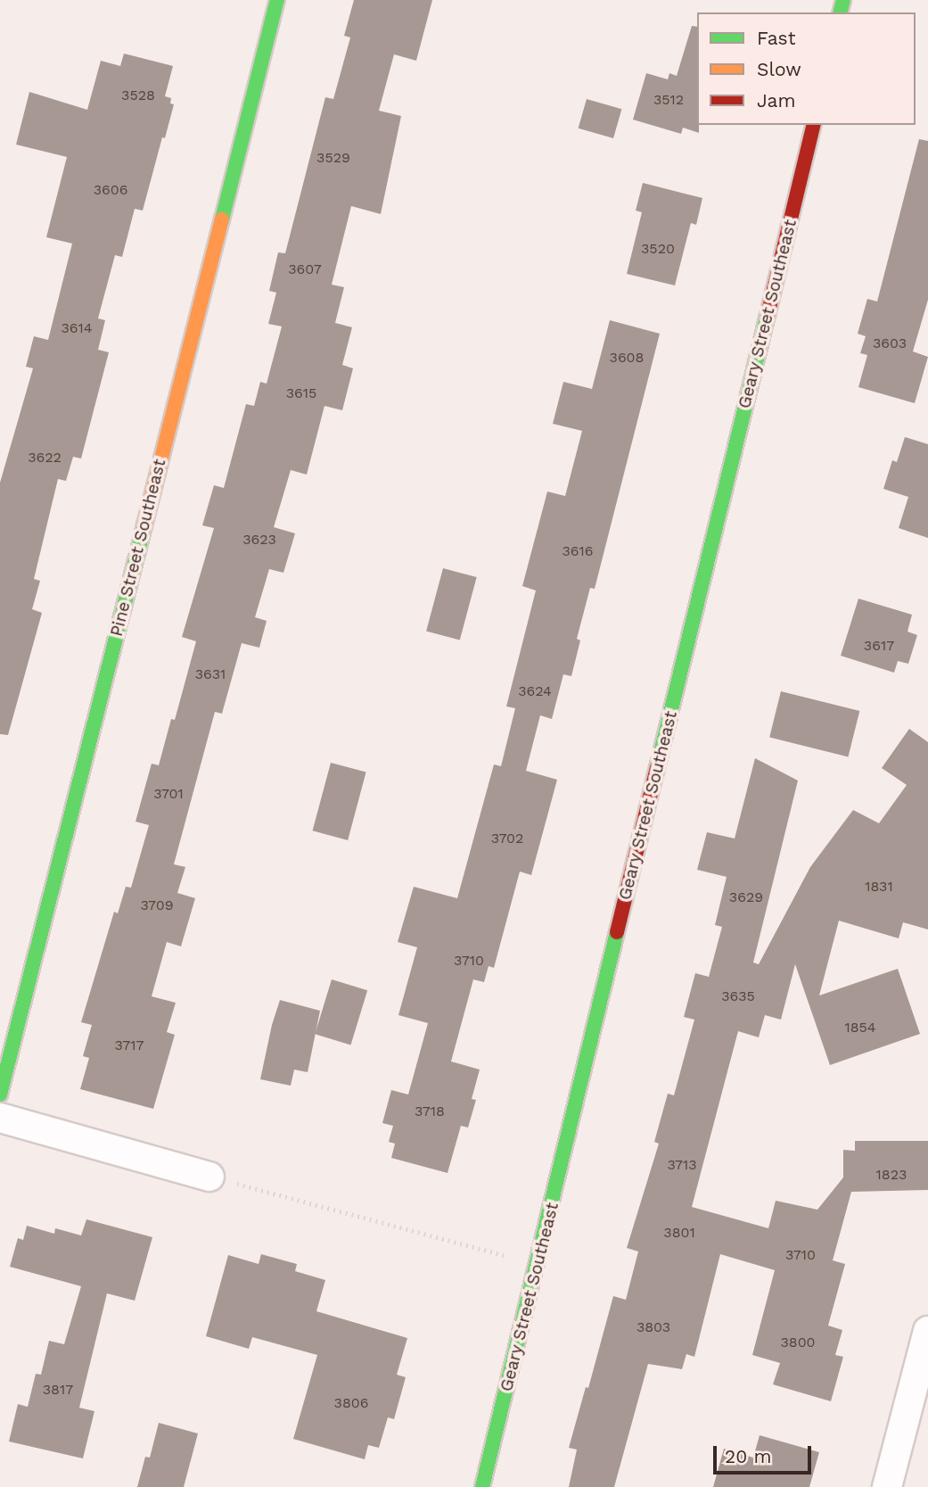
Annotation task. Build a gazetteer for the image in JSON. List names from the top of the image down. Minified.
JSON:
{"streets":{"street":["Geary Street Southeast","Pine Street Southeast"]},"house_numbers":["3528","3512","3529","3606","3520","3607","3614","3603","3608","3615","3622","3623","3616","3617","3631","3624","3701","3702","1831","3629","3709","3710","3635","1854","3717","3718","3713","1823","3801","3710","3803","3800","3817","3806"],"legend":["Fast","Slow","Jam"],"scale_bar":"20 m"}
